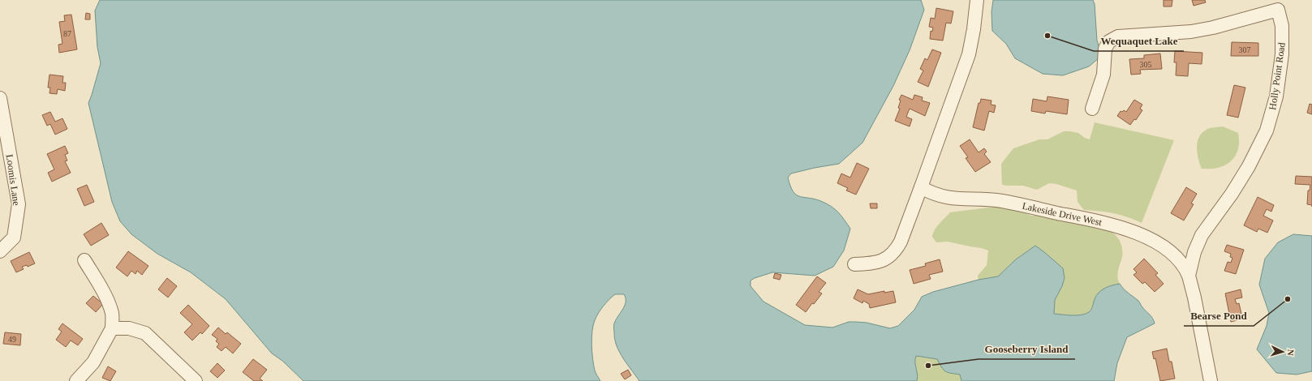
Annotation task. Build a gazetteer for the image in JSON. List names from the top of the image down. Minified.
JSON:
{"streets":{"street":["Holly Point Road","Loomis Lane","Lakeside Drive West"]},"crossings":[["Holly Point Road","Lakeside Drive West"]],"places":["Wequaquet Lake","Bearse Pond","Gooseberry Island"],"house_numbers":["87","307","305","49"],"north":"right"}
